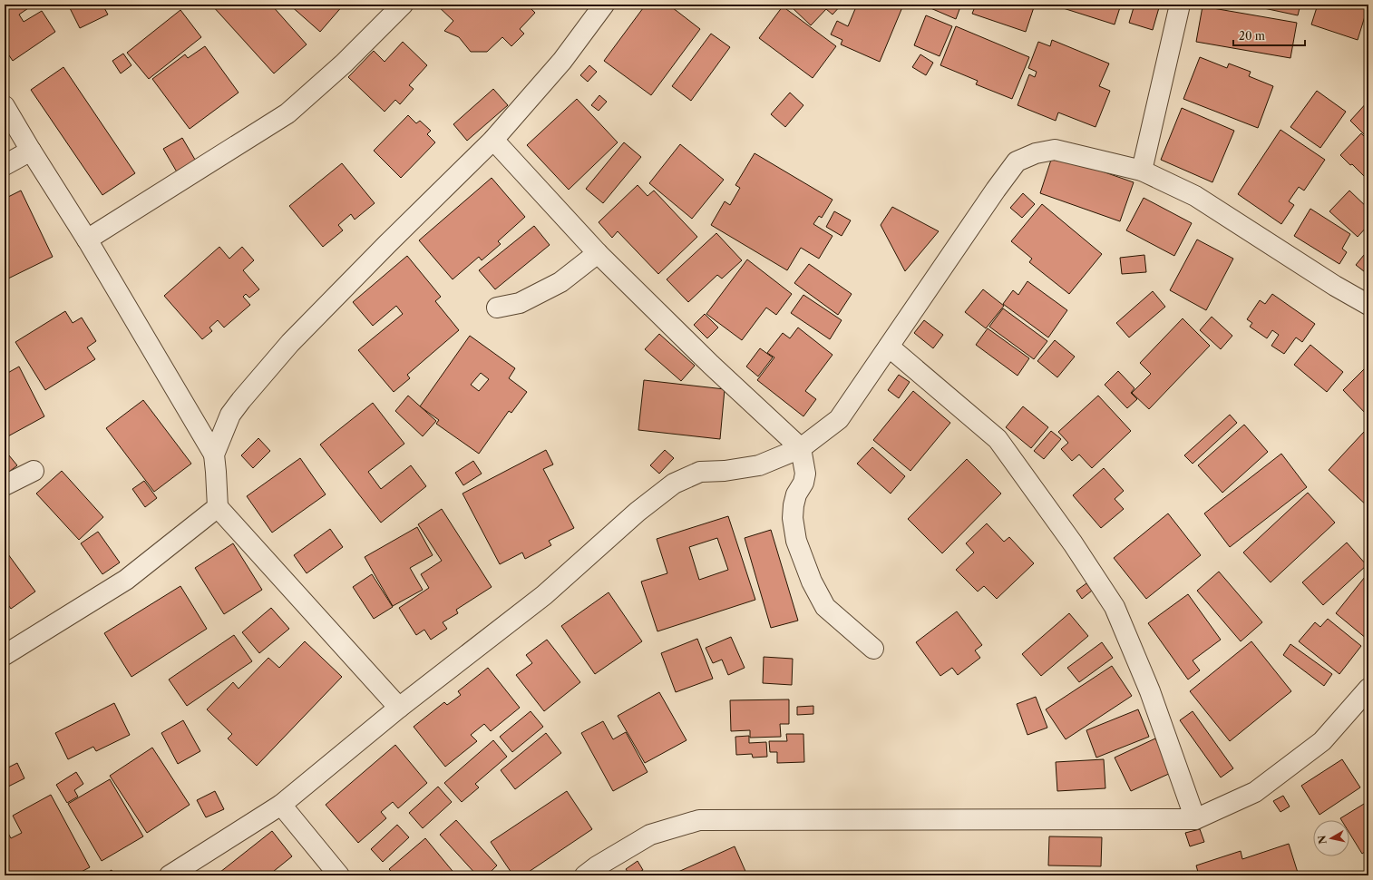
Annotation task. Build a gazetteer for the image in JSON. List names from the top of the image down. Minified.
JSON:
{"scale_bar":"20 m","north":"left"}
